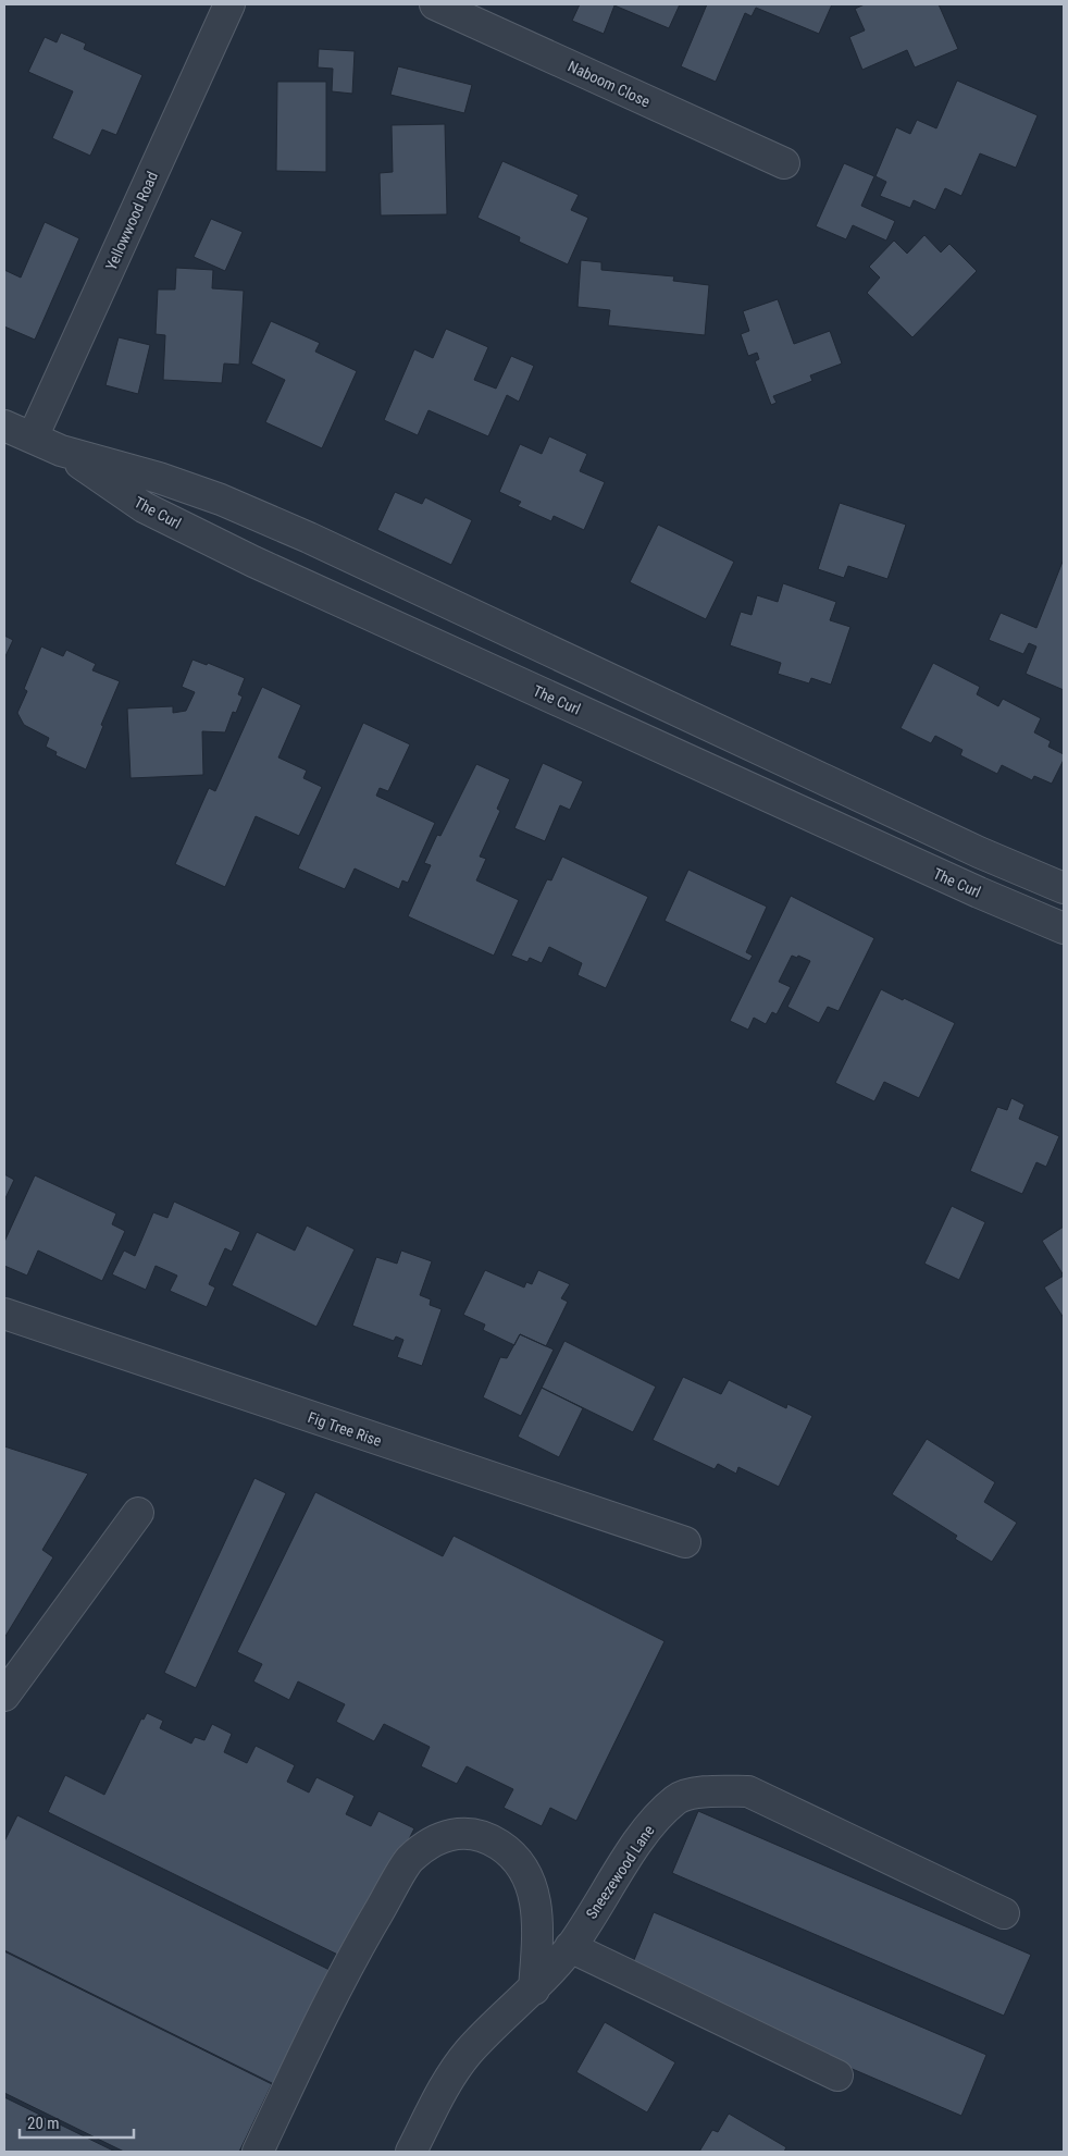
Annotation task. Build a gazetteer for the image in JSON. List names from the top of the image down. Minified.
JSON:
{"streets":{"street":["Naboom Close","Yellowwood Road","The Curl","Fig Tree Rise","Sneezewood Lane"]},"crossings":[["Yellowwood Road","The Curl"]],"scale_bar":"20 m"}
